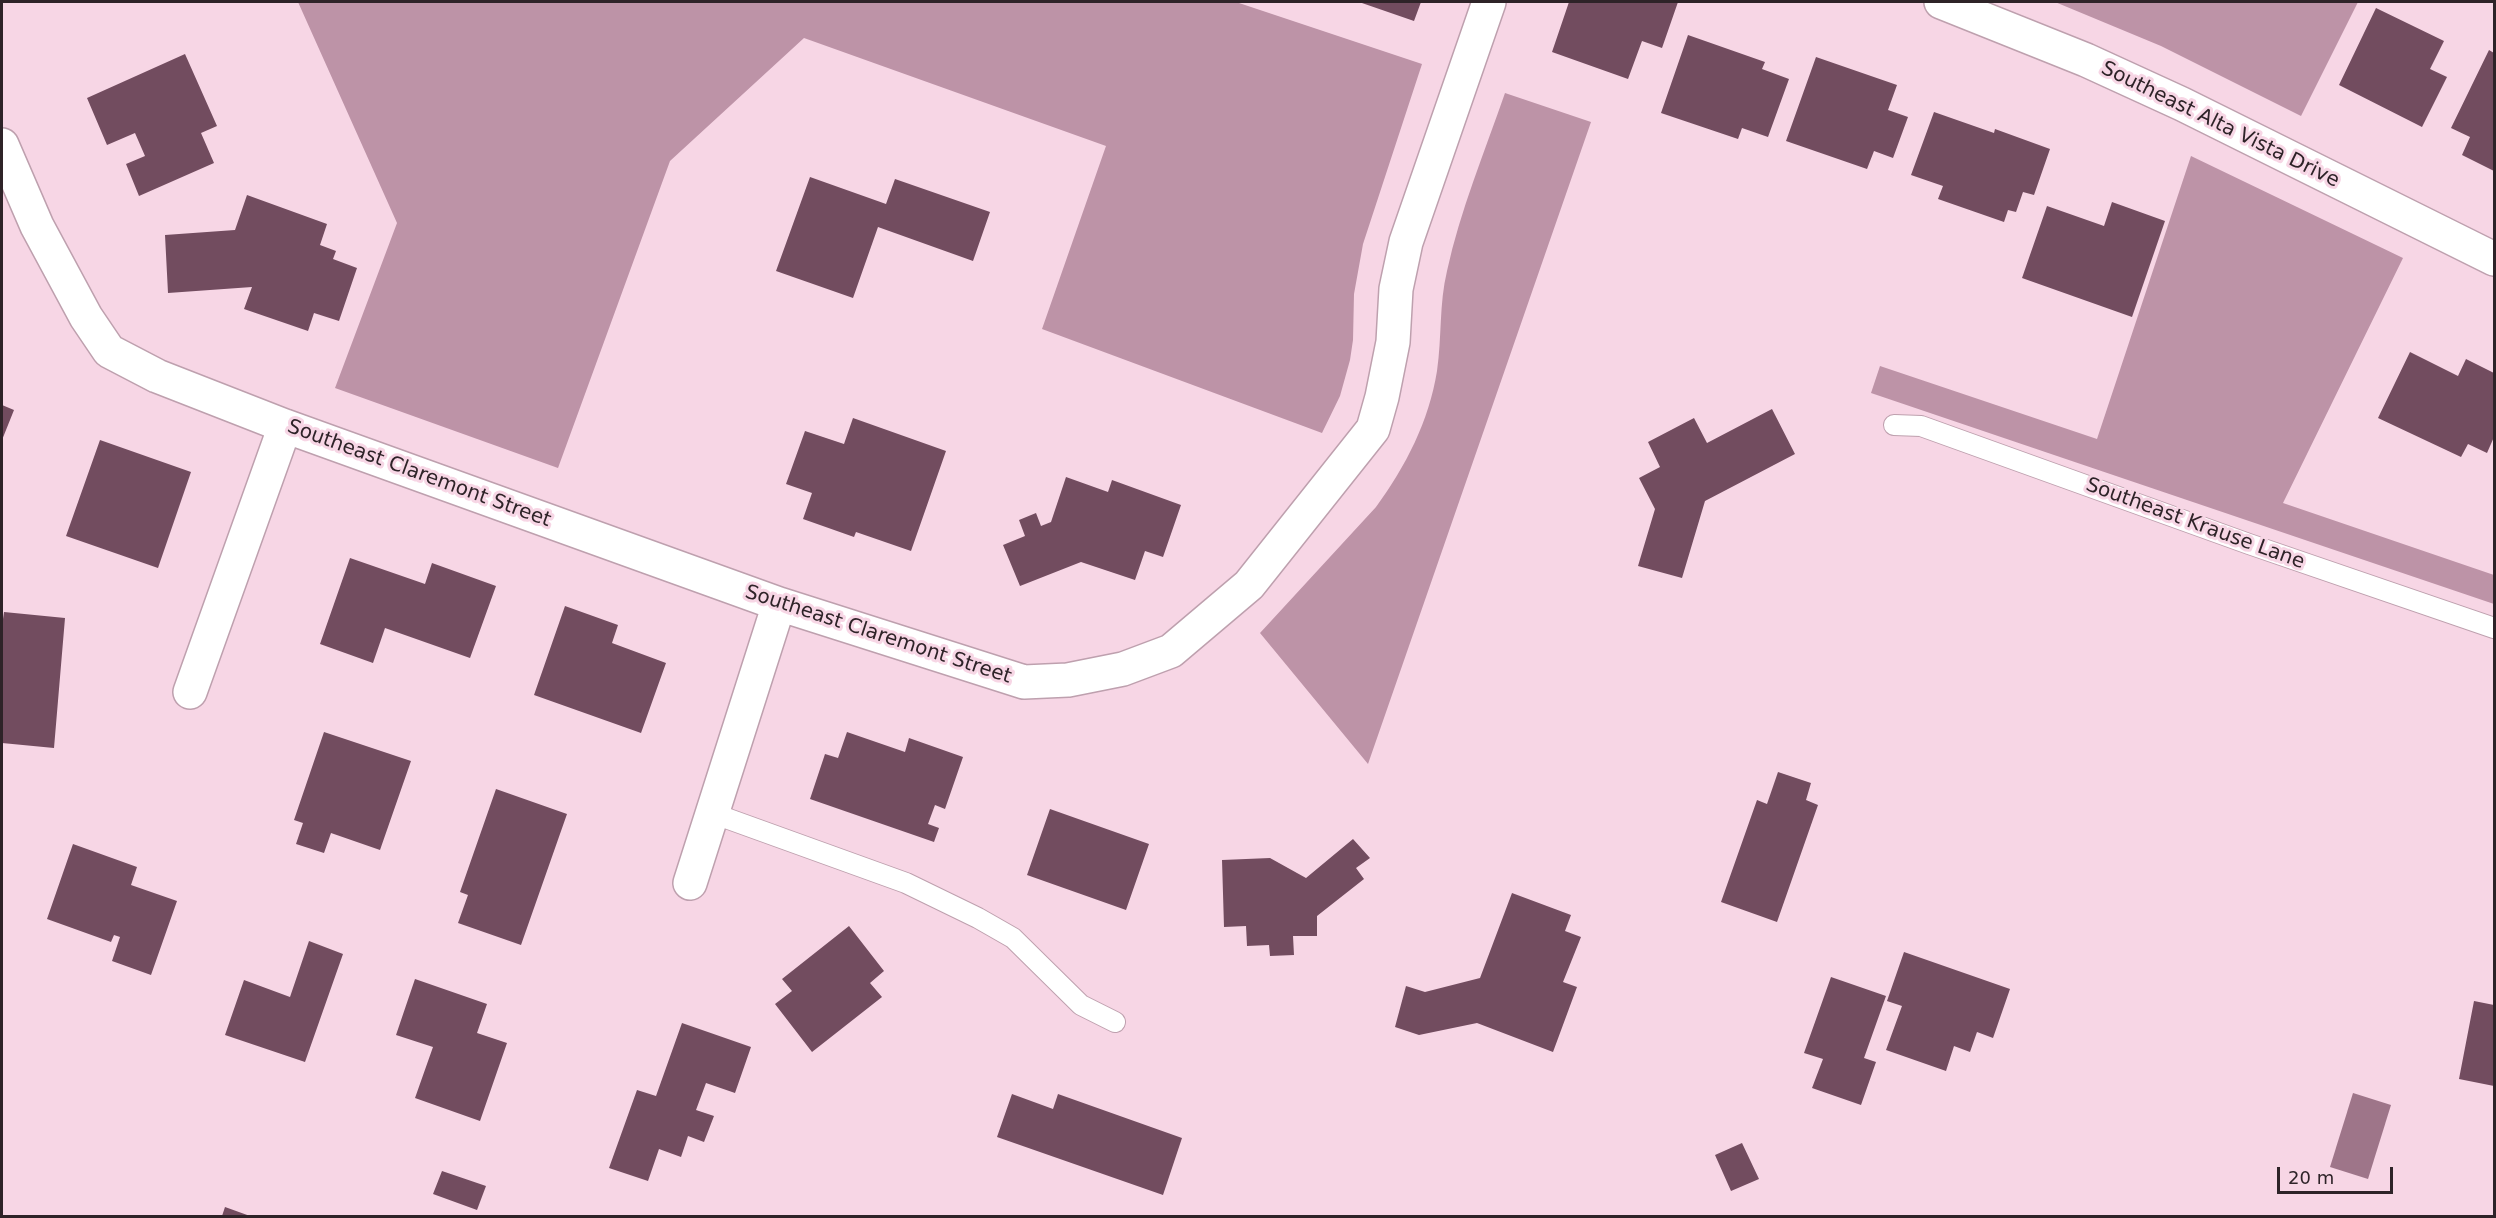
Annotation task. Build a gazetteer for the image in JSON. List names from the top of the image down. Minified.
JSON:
{"streets":{"street":["Southeast Alta Vista Drive","Southeast Claremont Street"],"lane":["Southeast Krause Lane"]},"scale_bar":"20 m"}
